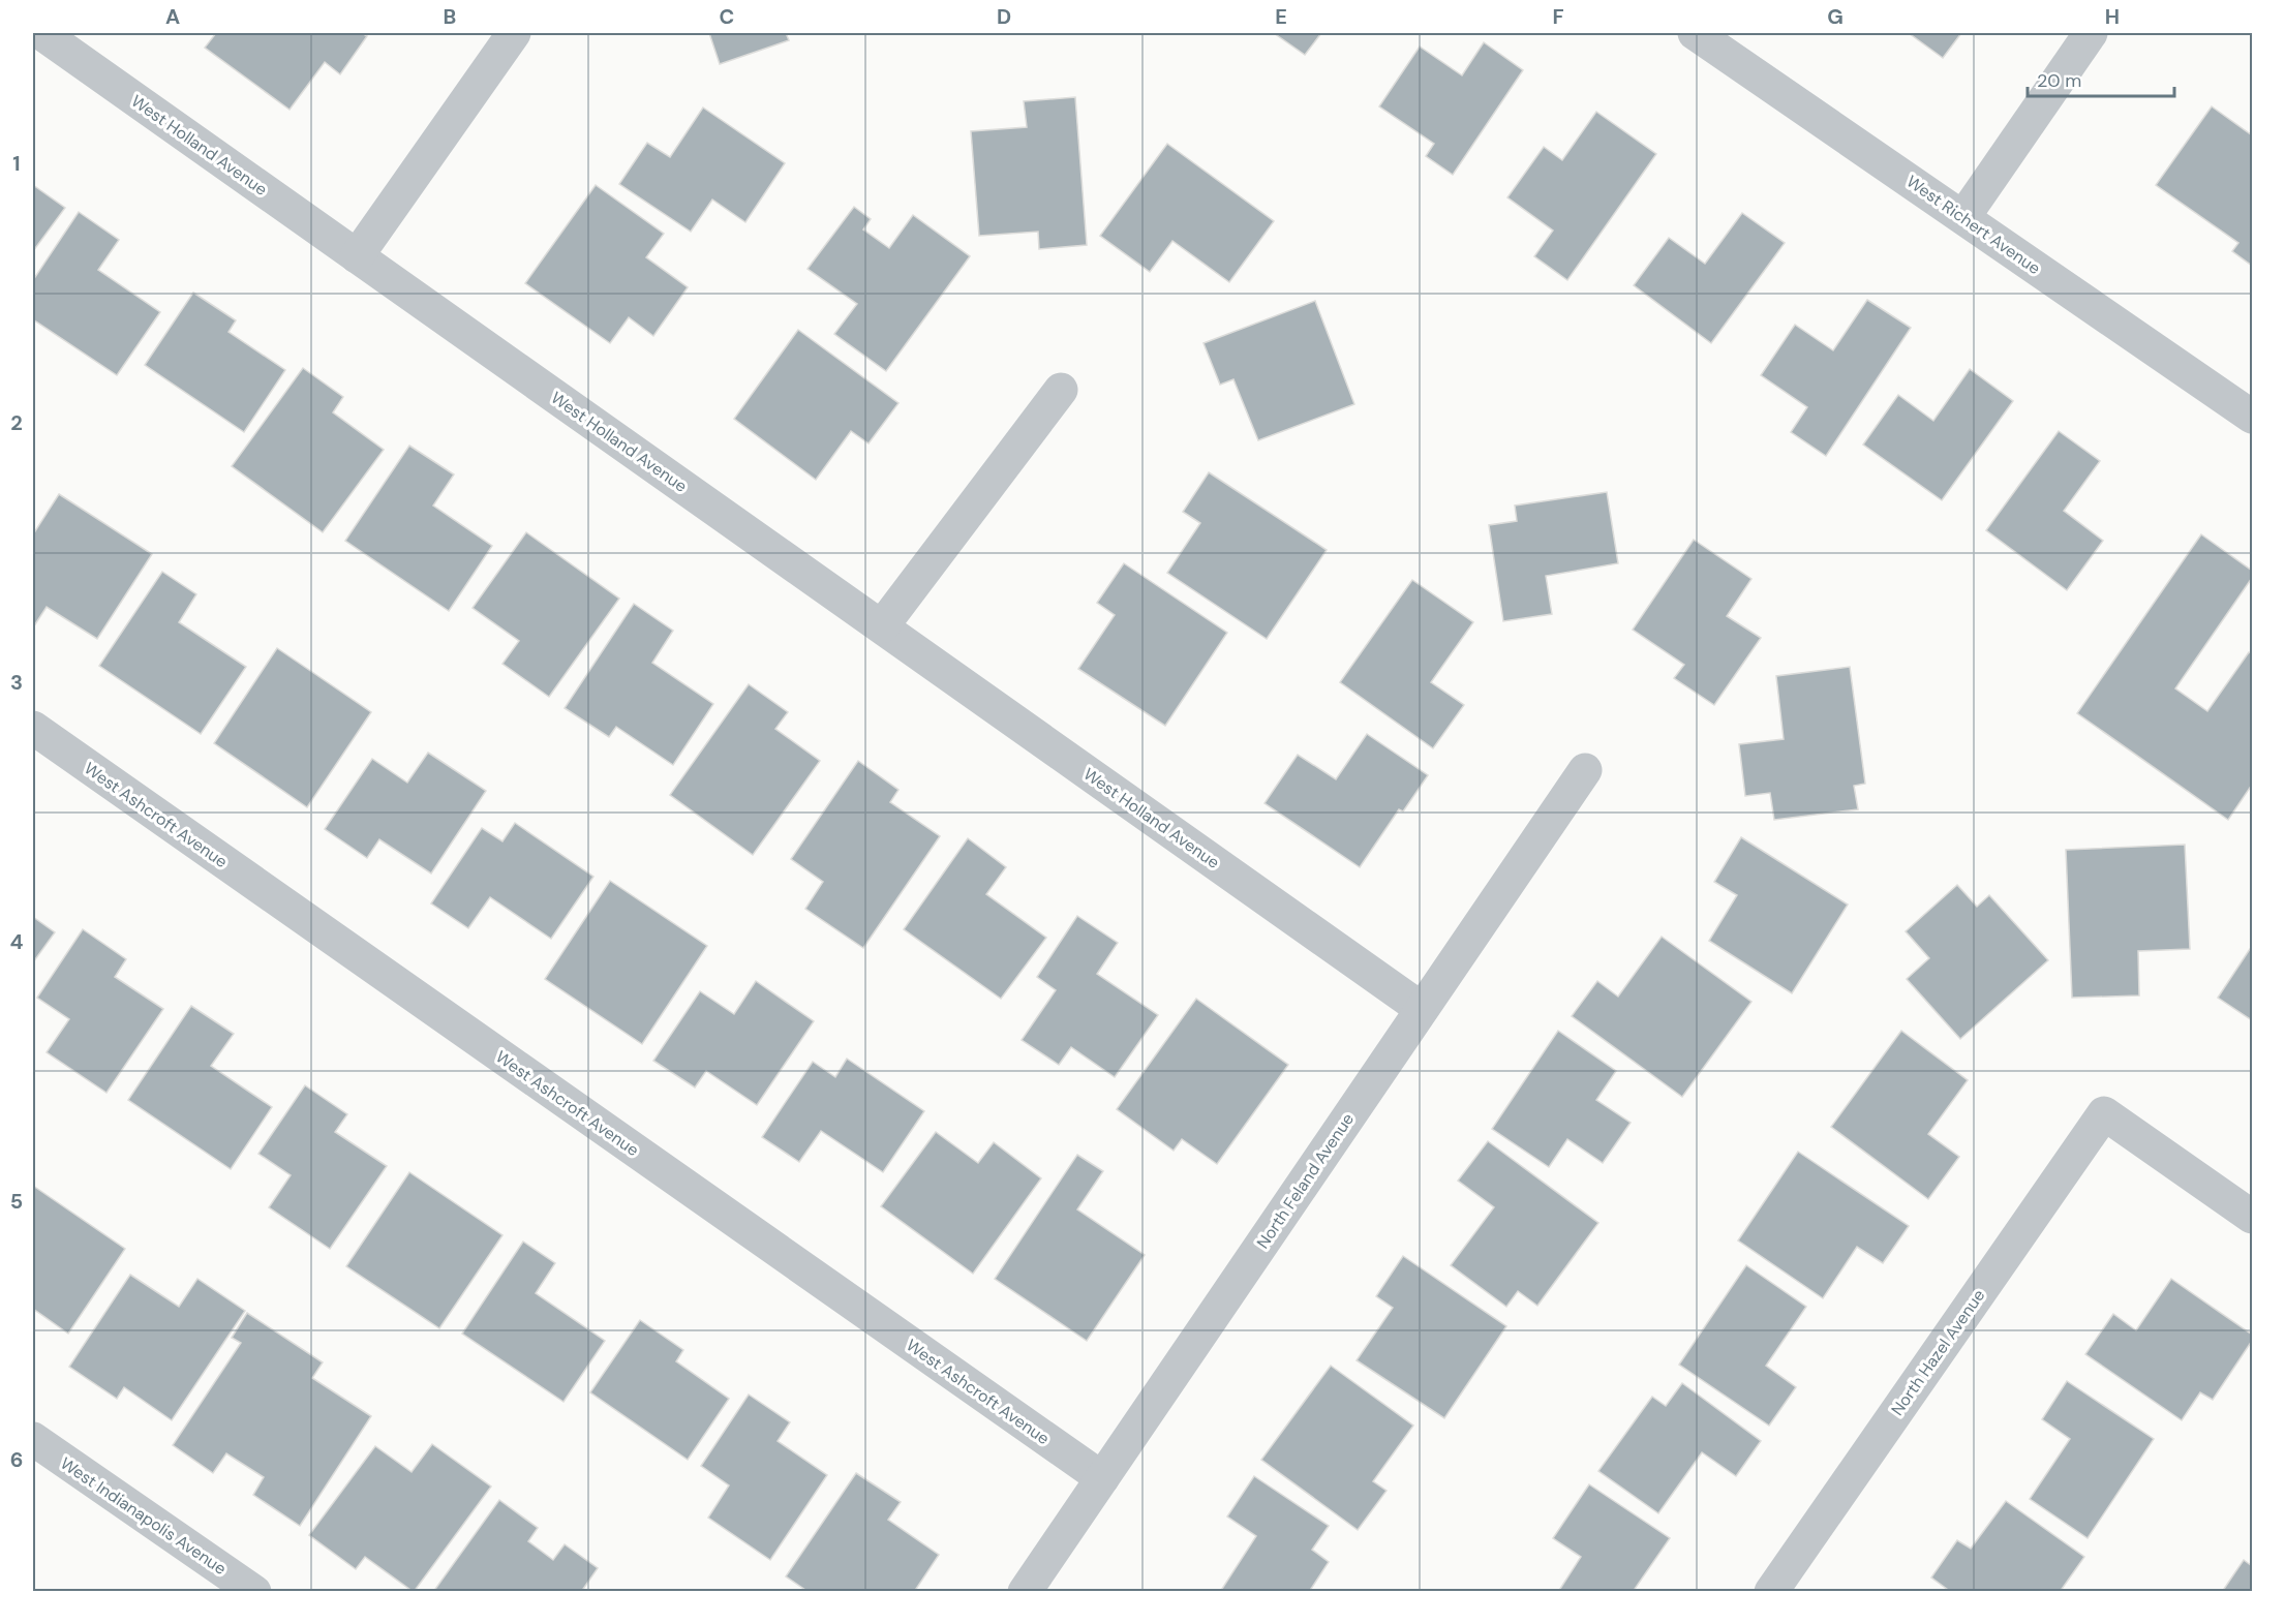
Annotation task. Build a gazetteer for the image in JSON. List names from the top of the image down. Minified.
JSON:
{"streets":{"street":["West Holland Avenue","West Richert Avenue","West Ashcroft Avenue","North Feland Avenue","North Hazel Avenue","West Indianapolis Avenue"]},"crossings":[["West Holland Avenue","North Feland Avenue"],["West Ashcroft Avenue","North Feland Avenue"]],"scale_bar":"20 m","grid":{"columns":["A","B","C","D","E","F","G","H"],"rows":["1","2","3","4","5","6"]}}
